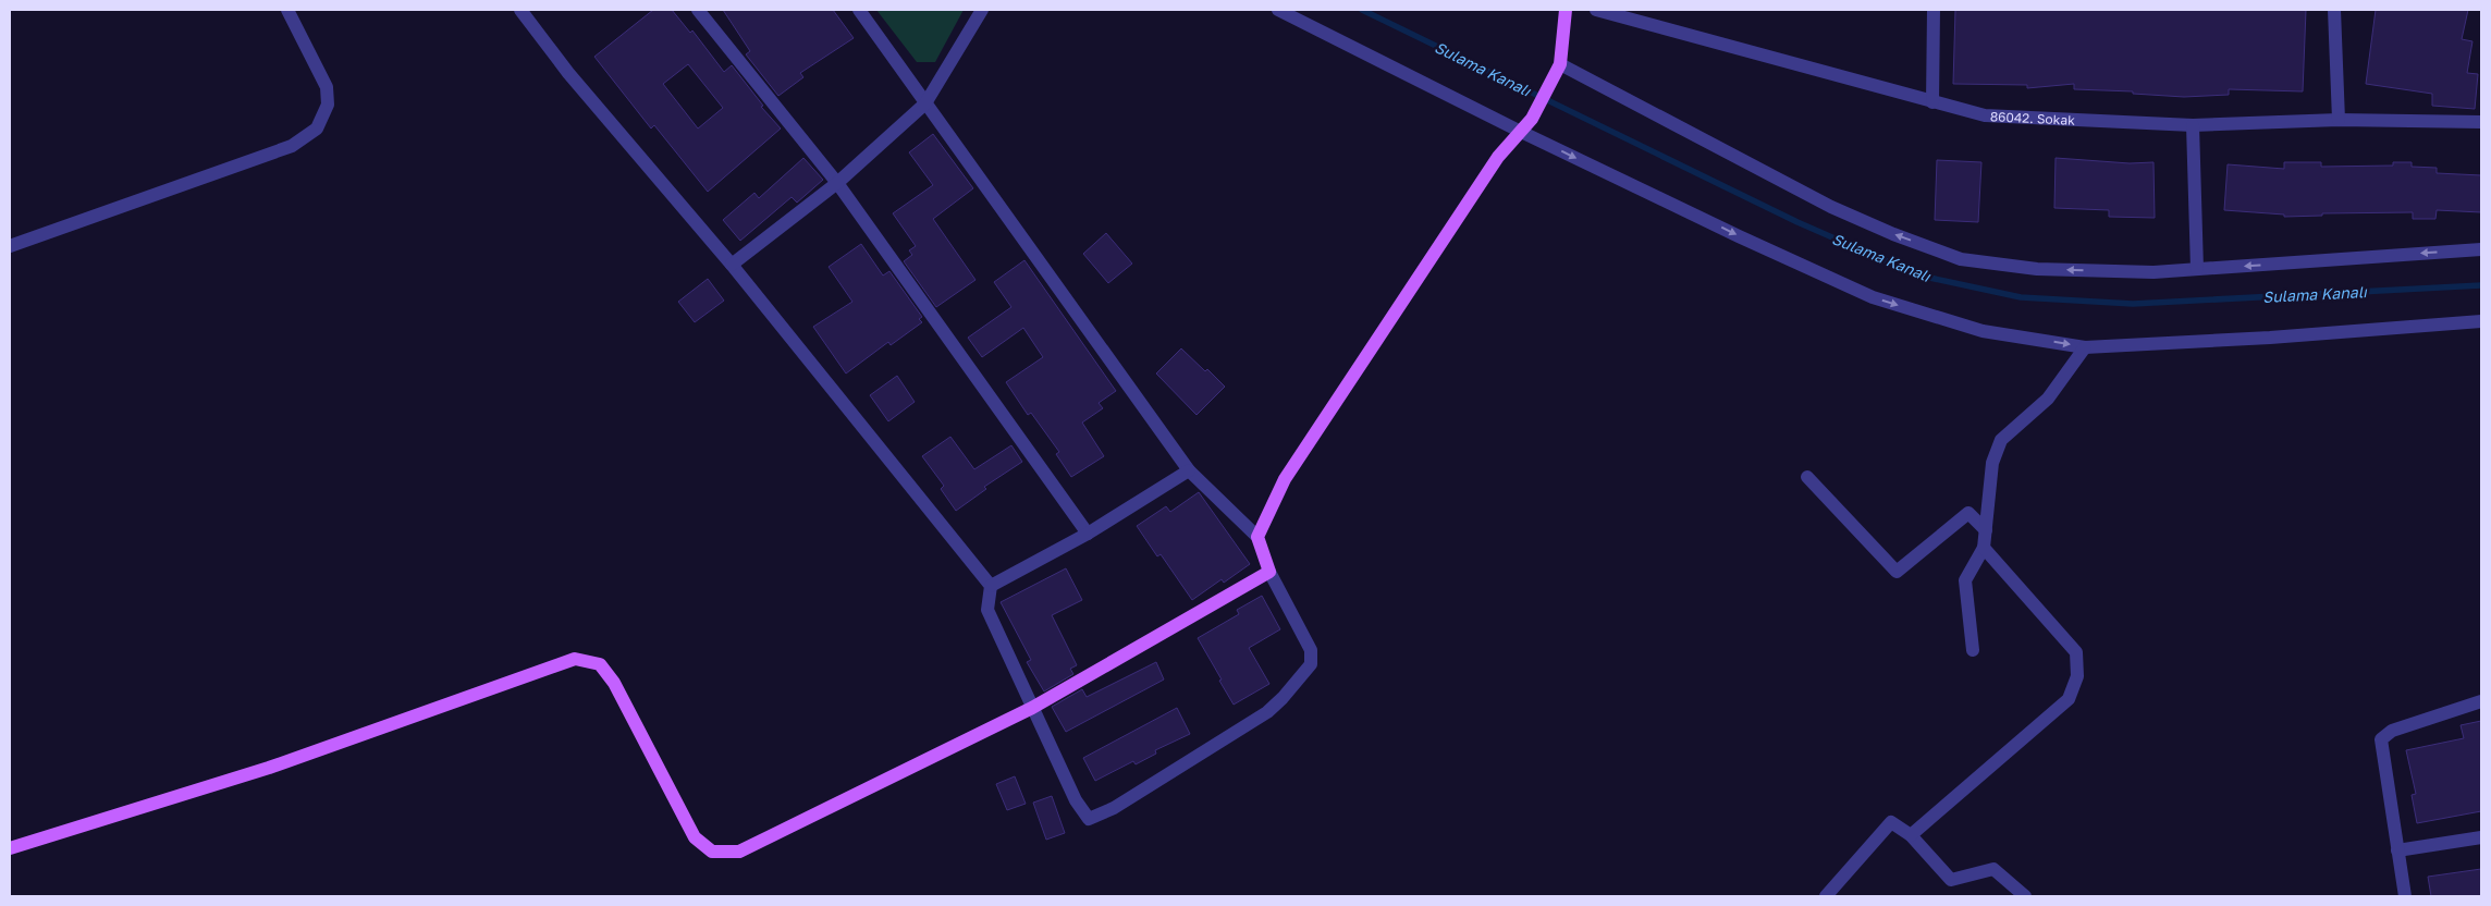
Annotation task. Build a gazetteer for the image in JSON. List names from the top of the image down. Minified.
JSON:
{"streets":{"street":["86042. Sokak"]},"water":["Sulama Kanalı"]}
